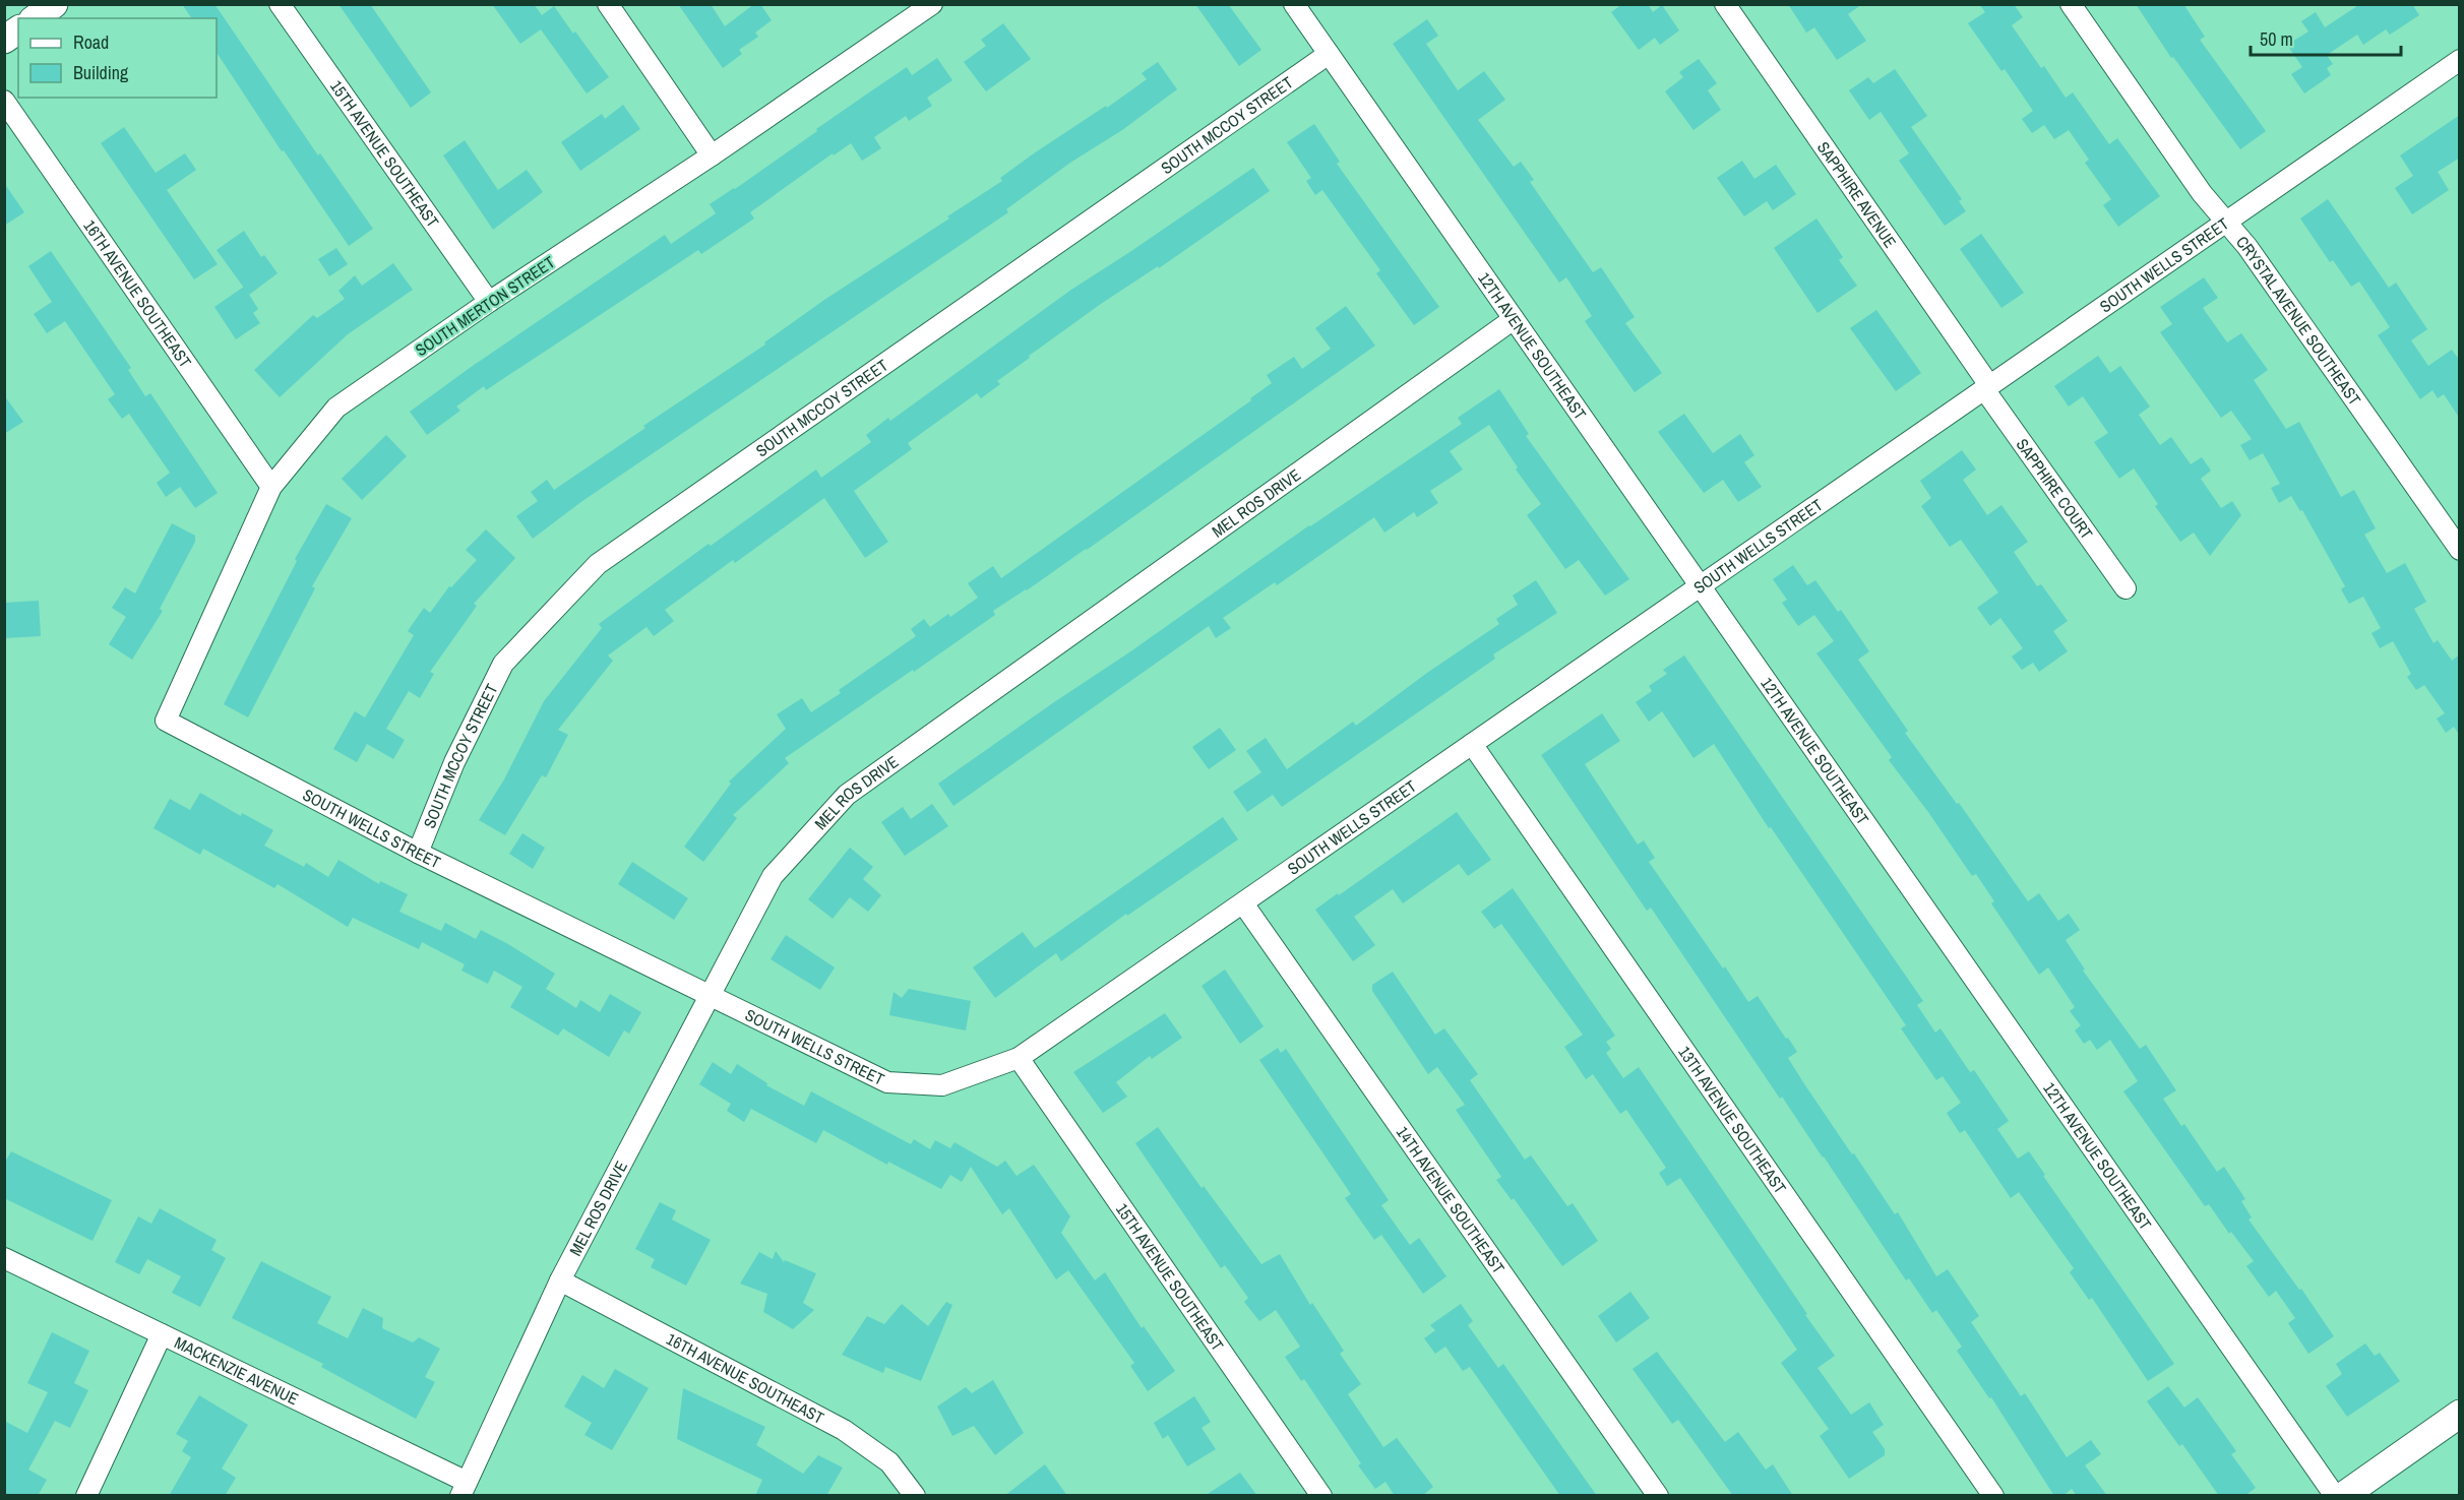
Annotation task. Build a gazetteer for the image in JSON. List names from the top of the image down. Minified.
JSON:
{"streets":{"street":["SOUTH MCCOY STREET","15TH AVENUE SOUTHEAST","SAPPHIRE AVENUE","SOUTH WELLS STREET","16TH AVENUE SOUTHEAST","SOUTH MERTON STREET","CRYSTAL AVENUE SOUTHEAST","12TH AVENUE SOUTHEAST","SAPPHIRE COURT","MEL ROS DRIVE","13TH AVENUE SOUTHEAST","14TH AVENUE SOUTHEAST","MACKENZIE AVENUE"]},"crossings":[["SOUTH MCCOY STREET","SOUTH WELLS STREET"],["SOUTH MCCOY STREET","12TH AVENUE SOUTHEAST"],["15TH AVENUE SOUTHEAST","SOUTH WELLS STREET"],["15TH AVENUE SOUTHEAST","SOUTH MERTON STREET"],["SAPPHIRE AVENUE","SOUTH WELLS STREET"],["SAPPHIRE AVENUE","SAPPHIRE COURT"],["SOUTH WELLS STREET","SOUTH MERTON STREET"],["SOUTH WELLS STREET","CRYSTAL AVENUE SOUTHEAST"],["SOUTH WELLS STREET","12TH AVENUE SOUTHEAST"],["SOUTH WELLS STREET","SAPPHIRE COURT"],["SOUTH WELLS STREET","MEL ROS DRIVE"],["SOUTH WELLS STREET","13TH AVENUE SOUTHEAST"],["SOUTH WELLS STREET","14TH AVENUE SOUTHEAST"],["16TH AVENUE SOUTHEAST","SOUTH MERTON STREET"],["16TH AVENUE SOUTHEAST","MEL ROS DRIVE"],["12TH AVENUE SOUTHEAST","MEL ROS DRIVE"],["MEL ROS DRIVE","MACKENZIE AVENUE"]],"legend":["Road","Building"],"scale_bar":"50 m"}
